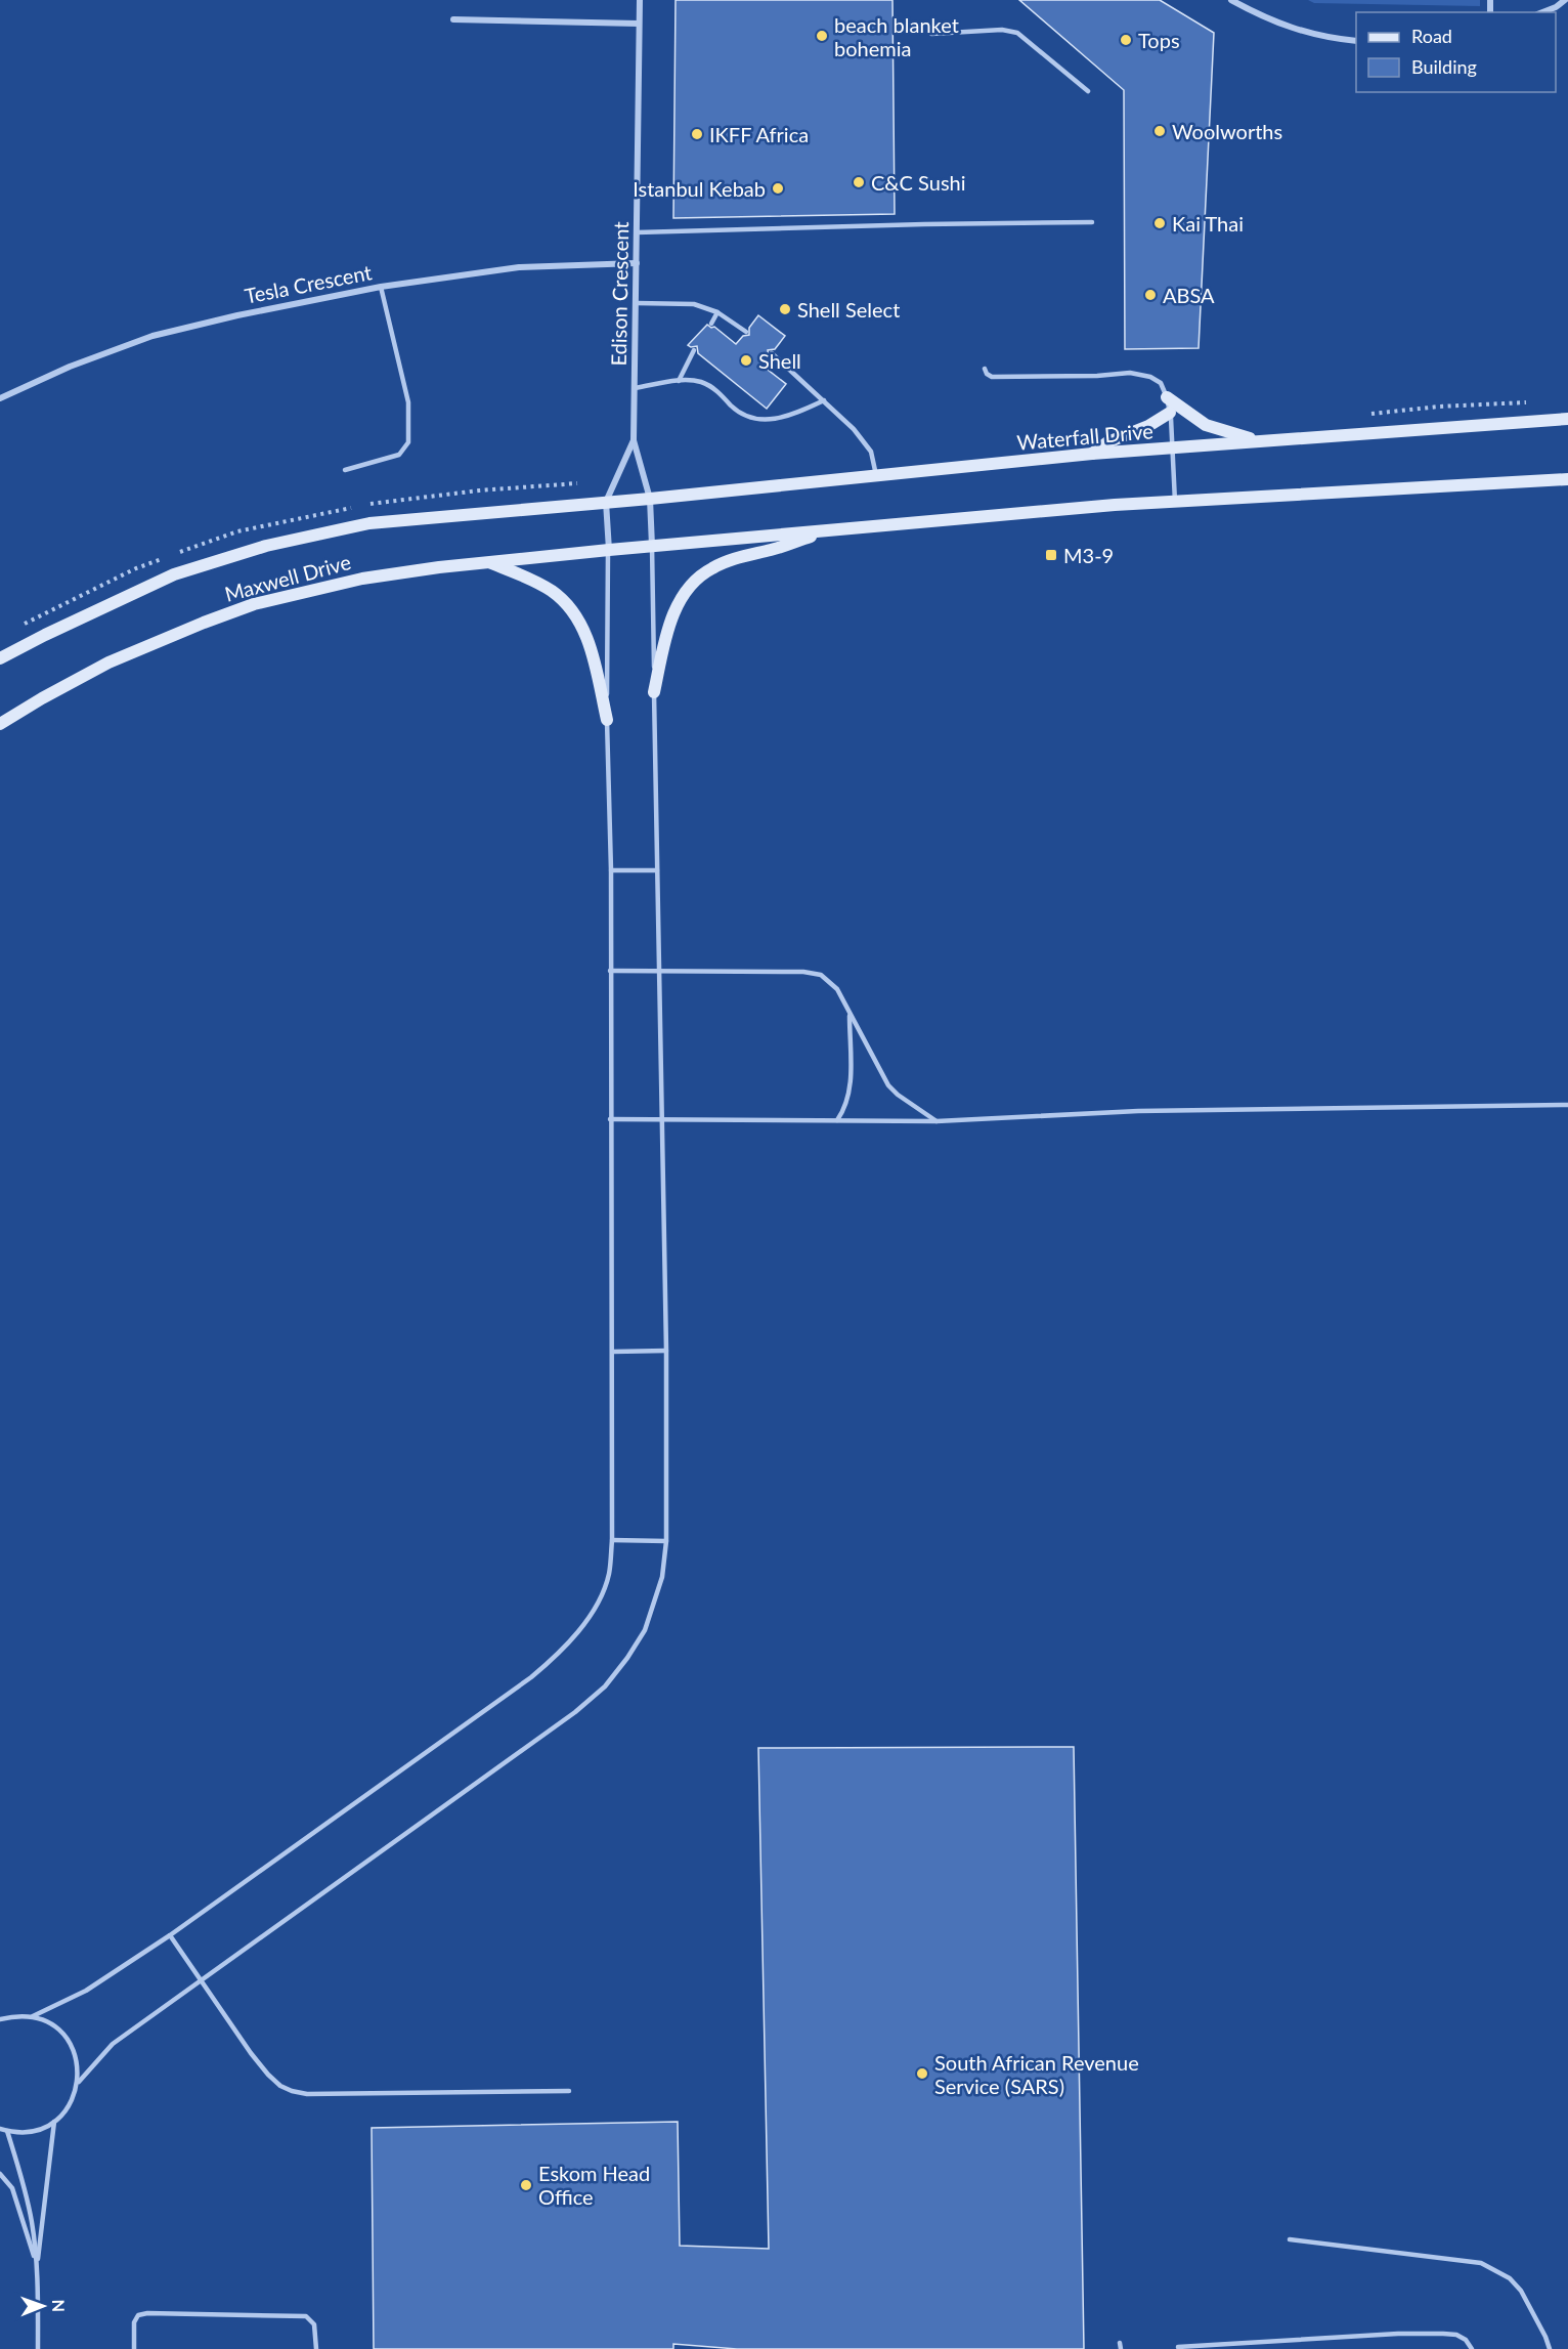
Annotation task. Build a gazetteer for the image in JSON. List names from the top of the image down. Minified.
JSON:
{"streets":{"main road":["Waterfall Drive","Maxwell Drive"],"street":["Tesla Crescent","Edison Crescent"]},"crossings":[["Tesla Crescent","Edison Crescent"],["Edison Crescent","Waterfall Drive"],["Edison Crescent","Maxwell Drive"],["Waterfall Drive","Maxwell Drive"]],"places":{"other":["beach blanket bohemia","Tops","Woolworths","IKFF Africa","C&C Sushi","Istanbul Kebab","Kai Thai","ABSA","Shell Select","Shell","South African Revenue Service (SARS)","Eskom Head Office"],"transit":["M3-9"]},"legend":["Road","Building"],"north":"right"}
